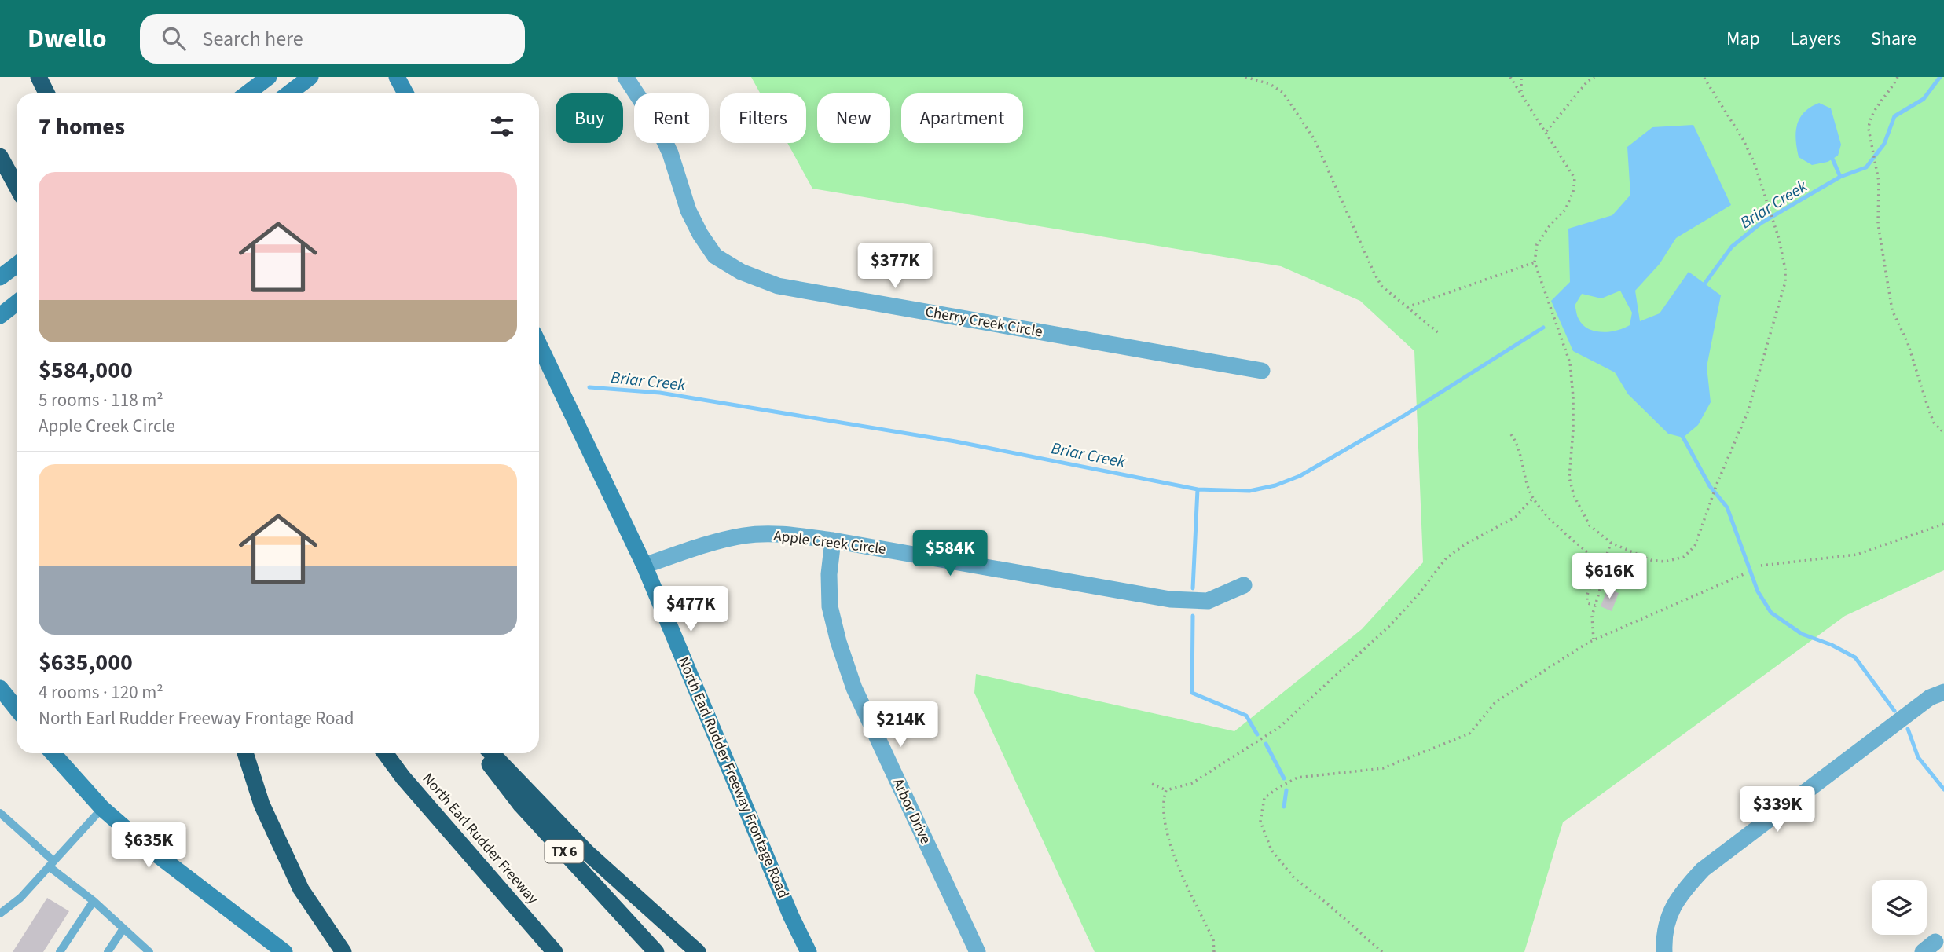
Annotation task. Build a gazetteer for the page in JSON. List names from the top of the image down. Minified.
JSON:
{"streets":{"highway":["North Earl Rudder Freeway","TX 6"],"main road":["North Earl Rudder Freeway Frontage Road"],"street":["Cherry Creek Circle","Apple Creek Circle","Arbor Drive"]},"crossings":[["Apple Creek Circle","North Earl Rudder Freeway Frontage Road"],["Apple Creek Circle","Arbor Drive"]],"water":["Briar Creek"],"page":{"header":"Dwello","search":"Search here","nav":["Map","Layers","Share"],"chip":["Buy","Rent","Filters","New","Apartment"],"heading":"7 homes","list":[{"name":"$584,000","note":"5 rooms · 118 m² · Apple Creek Circle"},{"name":"$635,000","note":"4 rooms · 120 m² · North Earl Rudder Freeway Frontage Road"}],"price":["$377K","$584K","$616K","$477K","$214K","$339K","$635K"]}}
